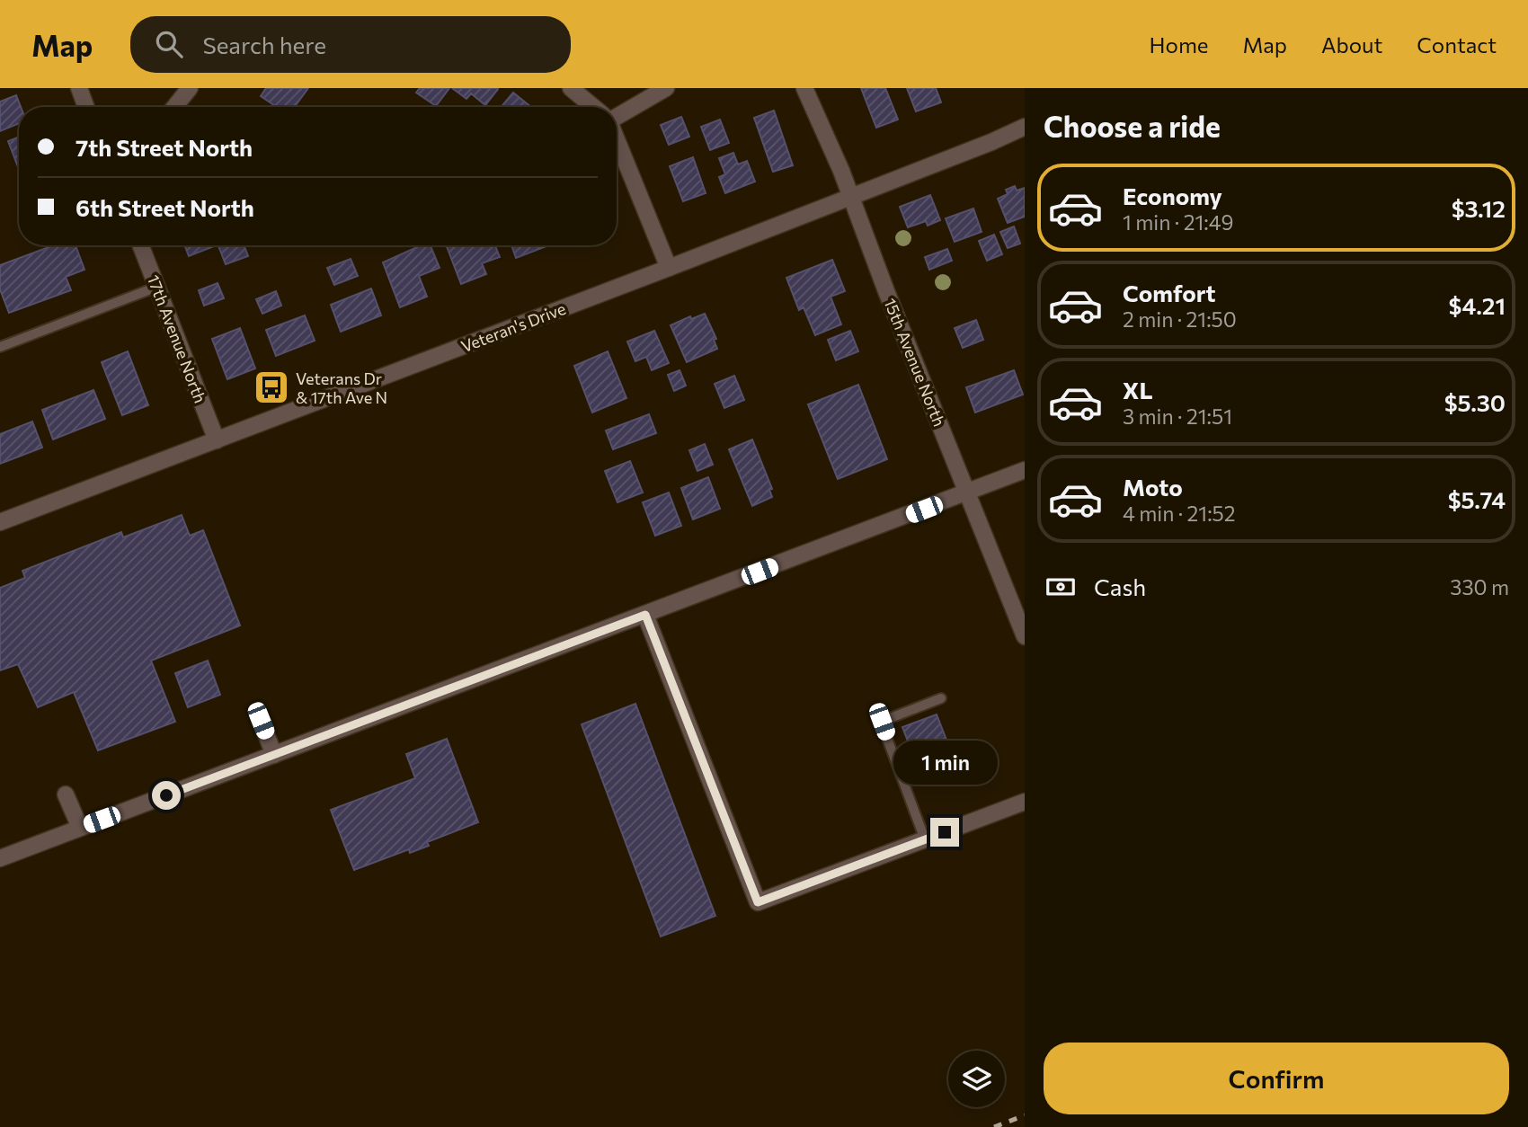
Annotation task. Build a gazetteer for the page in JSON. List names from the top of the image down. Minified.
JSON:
{"streets":{"street":["Veteran's Drive","17th Avenue North","15th Avenue North"]},"crossings":[["Veteran's Drive","17th Avenue North"],["Veteran's Drive","15th Avenue North"]],"places":{"bus stop":["Veterans Dr & 17th Ave N"]},"page":{"header":"Map","search":"Search here","nav":["Home","Map","About","Contact"],"heading":"Choose a ride","banner":["7th Street North","6th Street North"],"list":[{"name":"Economy","note":"1 min · 21:49","value":"$3.12"},{"name":"Comfort","note":"2 min · 21:50","value":"$4.21"},{"name":"XL","note":"3 min · 21:51","value":"$5.30"},{"name":"Moto","note":"4 min · 21:52","value":"$5.74"}],"pay":["Cash","330 m"],"bubble":"1 min","buttons":"Confirm"}}
